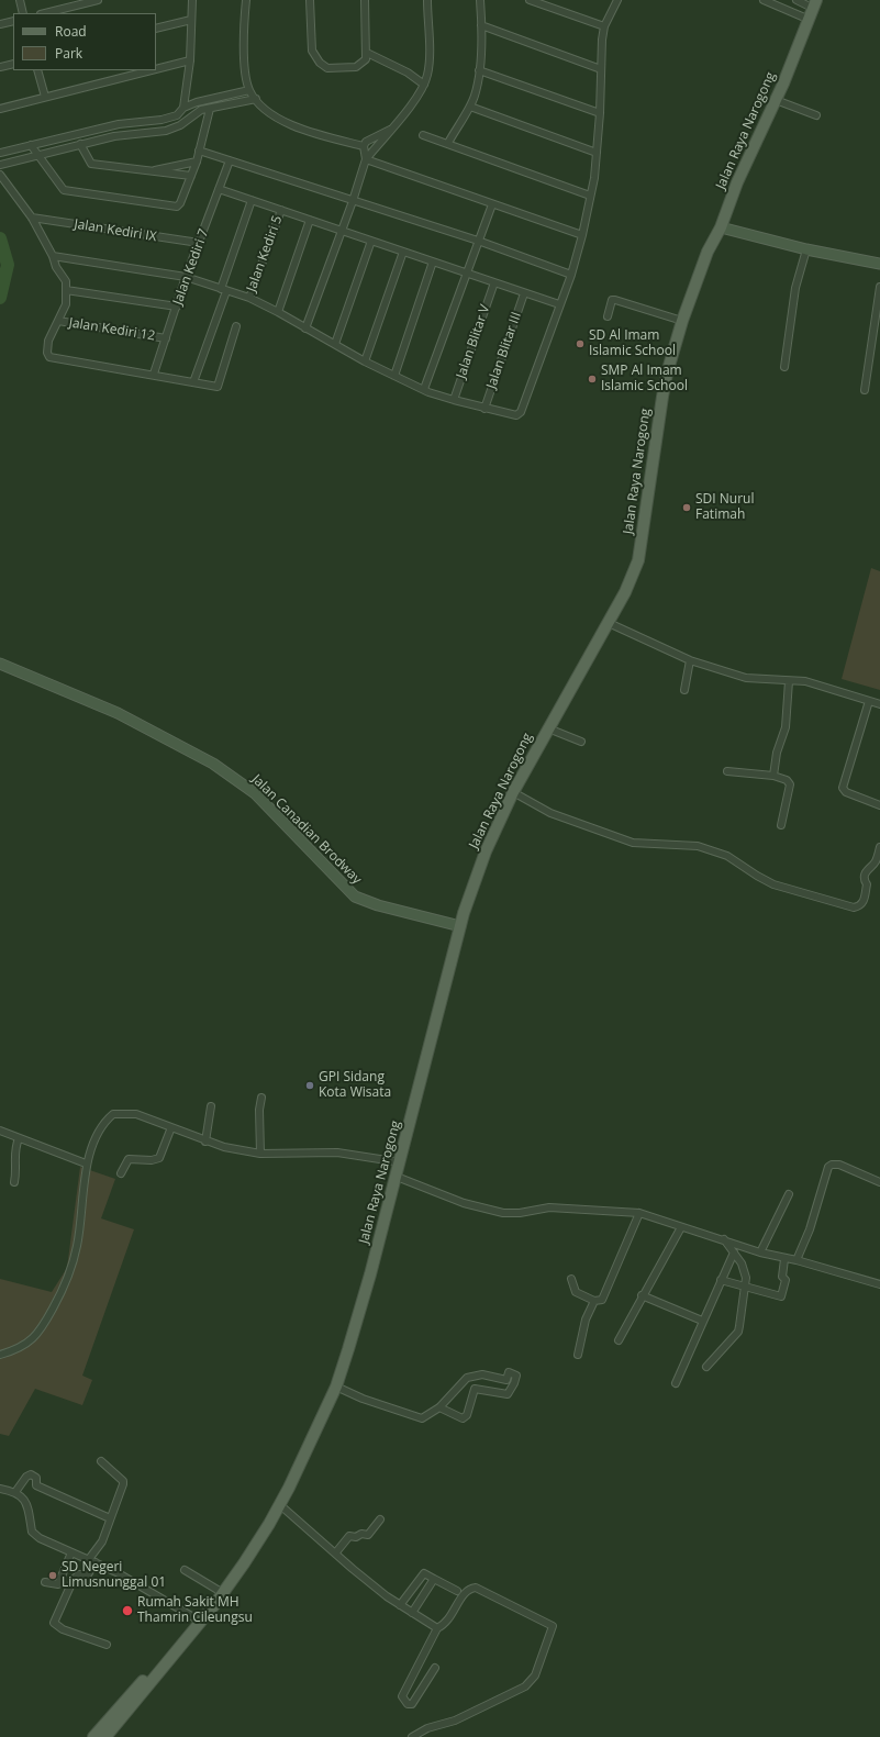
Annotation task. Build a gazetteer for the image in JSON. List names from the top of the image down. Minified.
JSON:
{"streets":{"main road":["Jalan Raya Narogong"],"street":["Jalan Kediri IX","Jalan Kediri 5","Jalan Kediri 7","Jalan Kediri 12","Jalan Blitar V","Jalan Blitar III","Jalan Canadian Brodway"]},"crossings":[["Jalan Raya Narogong","Jalan Canadian Brodway"],["Jalan Kediri IX","Jalan Kediri 7"],["Jalan Kediri 7","Jalan Kediri 12"]],"places":["SD Al Imam Islamic School","SMP Al Imam Islamic School","SDI Nurul Fatimah","GPI Sidang Kota Wisata","SD Negeri Limusnunggal 01","Rumah Sakit MH Thamrin Cileungsu"],"legend":["Road","Park"]}
